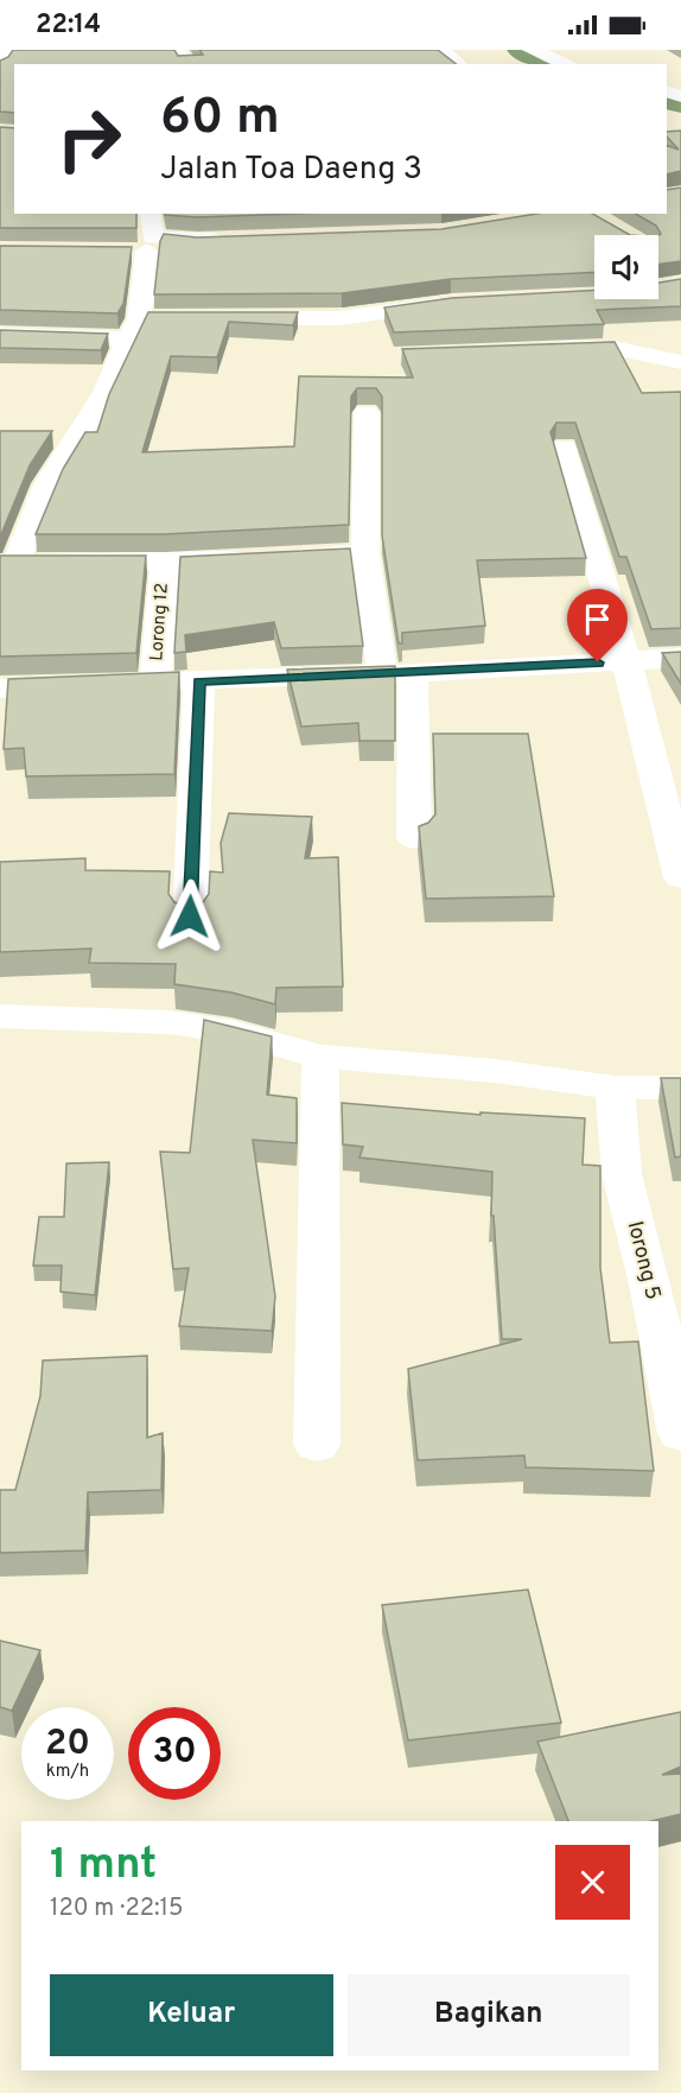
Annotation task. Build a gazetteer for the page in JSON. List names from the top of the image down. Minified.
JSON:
{"streets":{"street":["Lorong 12","lorong 5"]},"page":{"status":"22:14","turn":["60 m","Jalan Toa Daeng 3"],"speed":"20 km/h","limit":"30","heading":["1 mnt","120 m · 22:15"],"buttons":["Keluar","Bagikan"]}}
